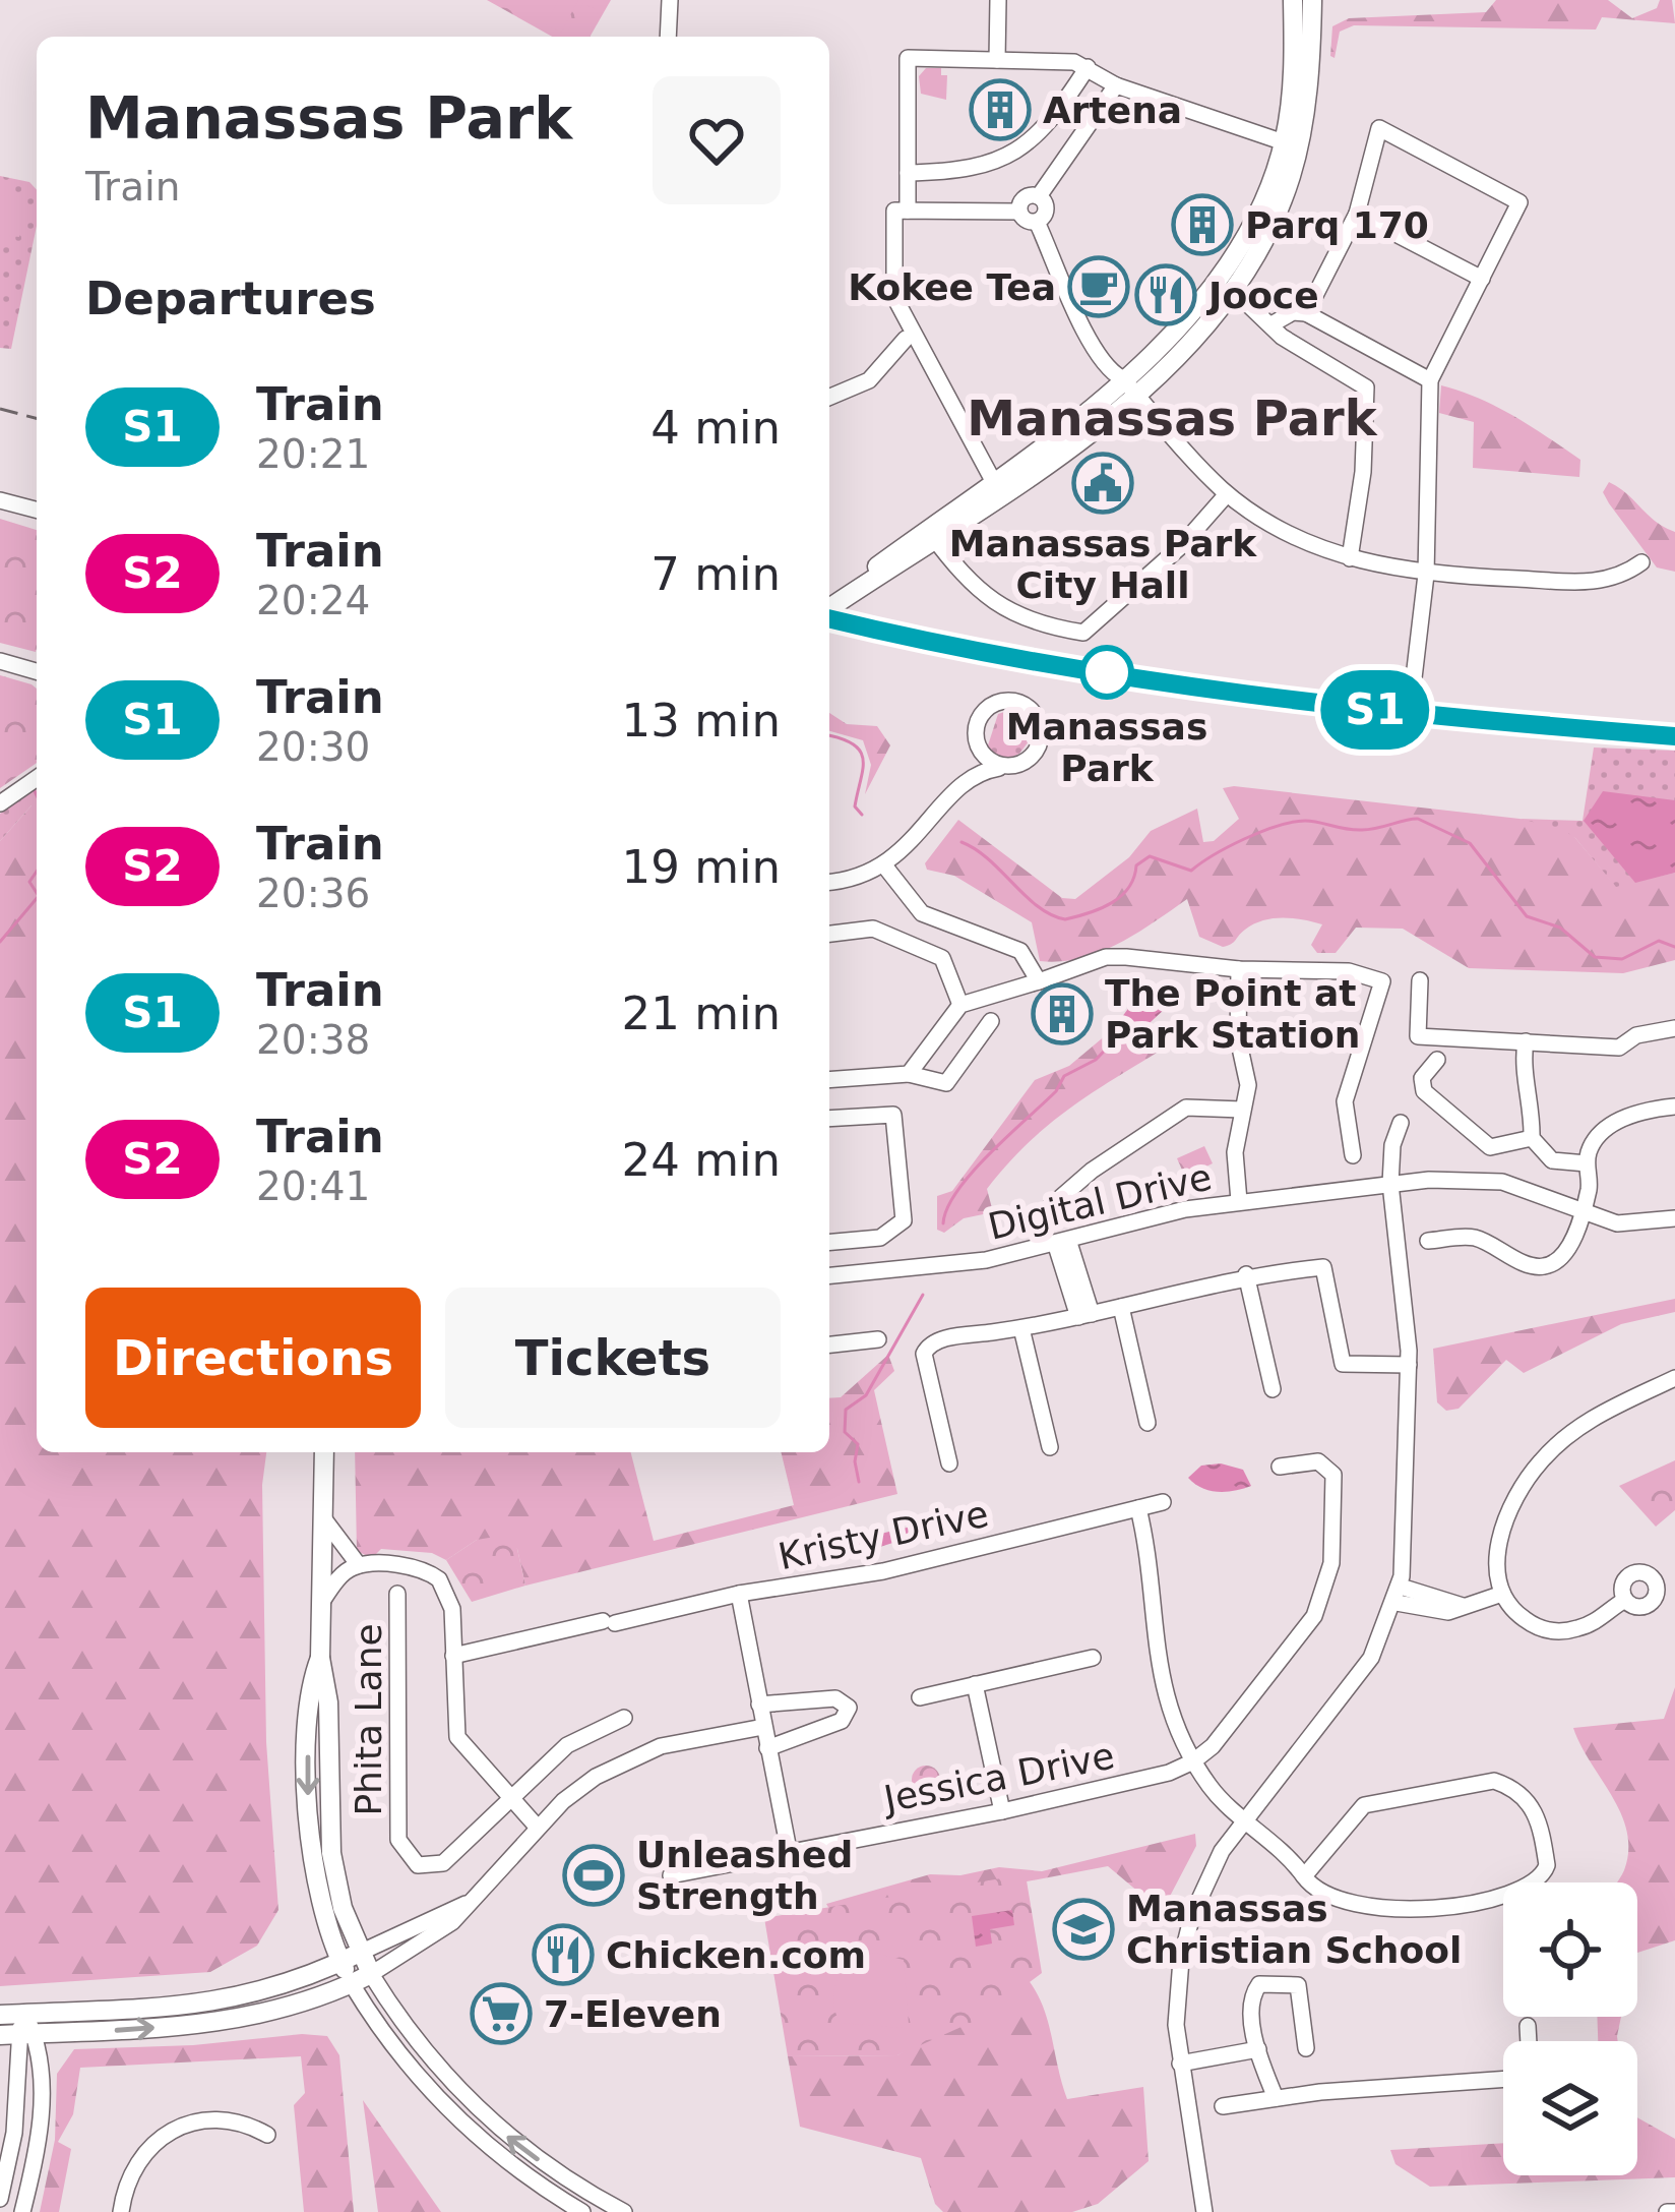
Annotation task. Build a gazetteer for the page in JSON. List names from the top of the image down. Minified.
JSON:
{"streets":{"street":["Digital Drive","Kristy Drive","Phita Lane","Jessica Drive"]},"districts":["Manassas Park"],"places":{"building":["Artena","Parq 170","The Point at Park Station"],"cafe":["Kokee Tea"],"restaurant":["Jooce","Chicken.com"],"public building":["Manassas Park City Hall"],"other":["Manassas Park"],"sports":["Unleashed Strength"],"school or university":["Manassas Christian School"],"supermarket":["7-Eleven"]},"page":{"on_map":"S1","heading":[["Manassas Park","Train"],"Departures"],"list":[{"mark":"S1","name":"Train","note":"20:21","value":"4 min"},{"mark":"S2","name":"Train","note":"20:24","value":"7 min"},{"mark":"S1","name":"Train","note":"20:30","value":"13 min"},{"mark":"S2","name":"Train","note":"20:36","value":"19 min"},{"mark":"S1","name":"Train","note":"20:38","value":"21 min"},{"mark":"S2","name":"Train","note":"20:41","value":"24 min"}],"buttons":["Directions","Tickets"]}}
